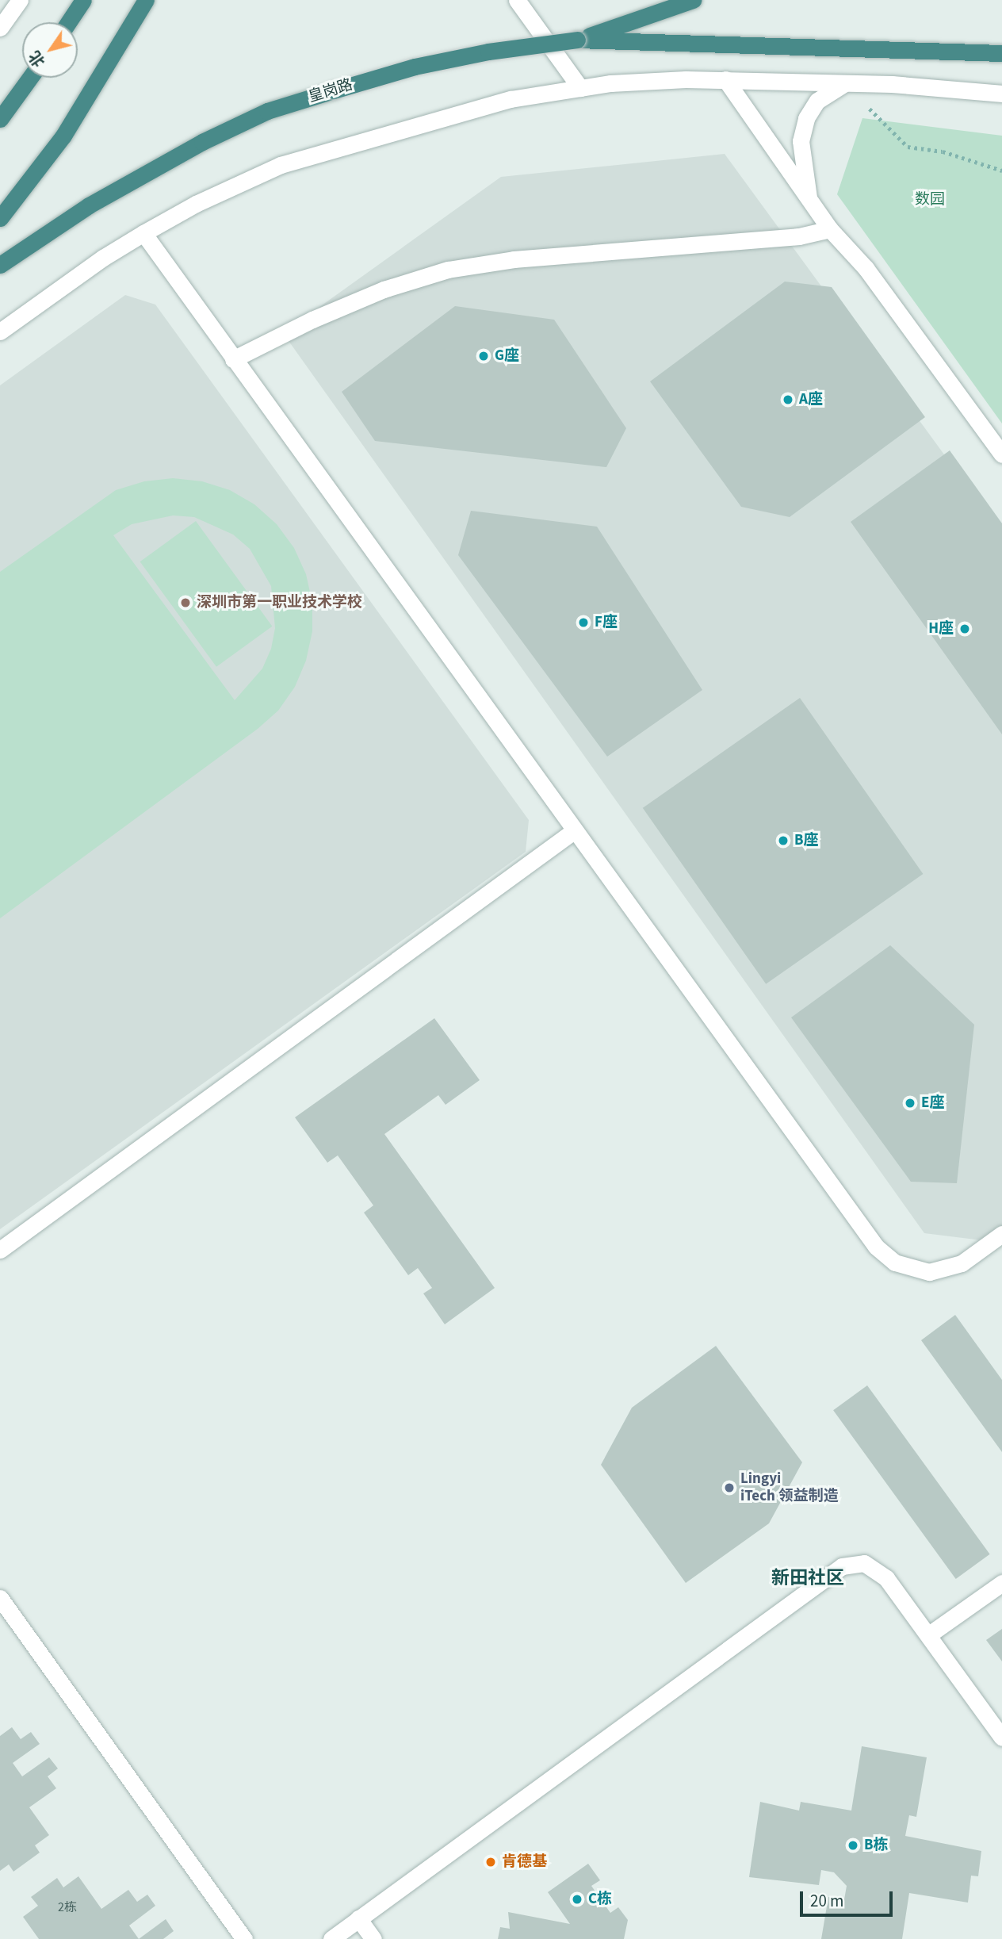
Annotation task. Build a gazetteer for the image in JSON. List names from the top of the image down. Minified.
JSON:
{"streets":{"highway":["皇岗路"]},"districts":["新田社区"],"parks":["数园"],"places":["G座","A座","深圳市第一职业技术学校","F座","H座","B座","E座","Lingyi iTech 领益制造","B栋","肯德基","C栋"],"house_numbers":["2栋"],"scale_bar":"20 m","north":"bottom left"}
